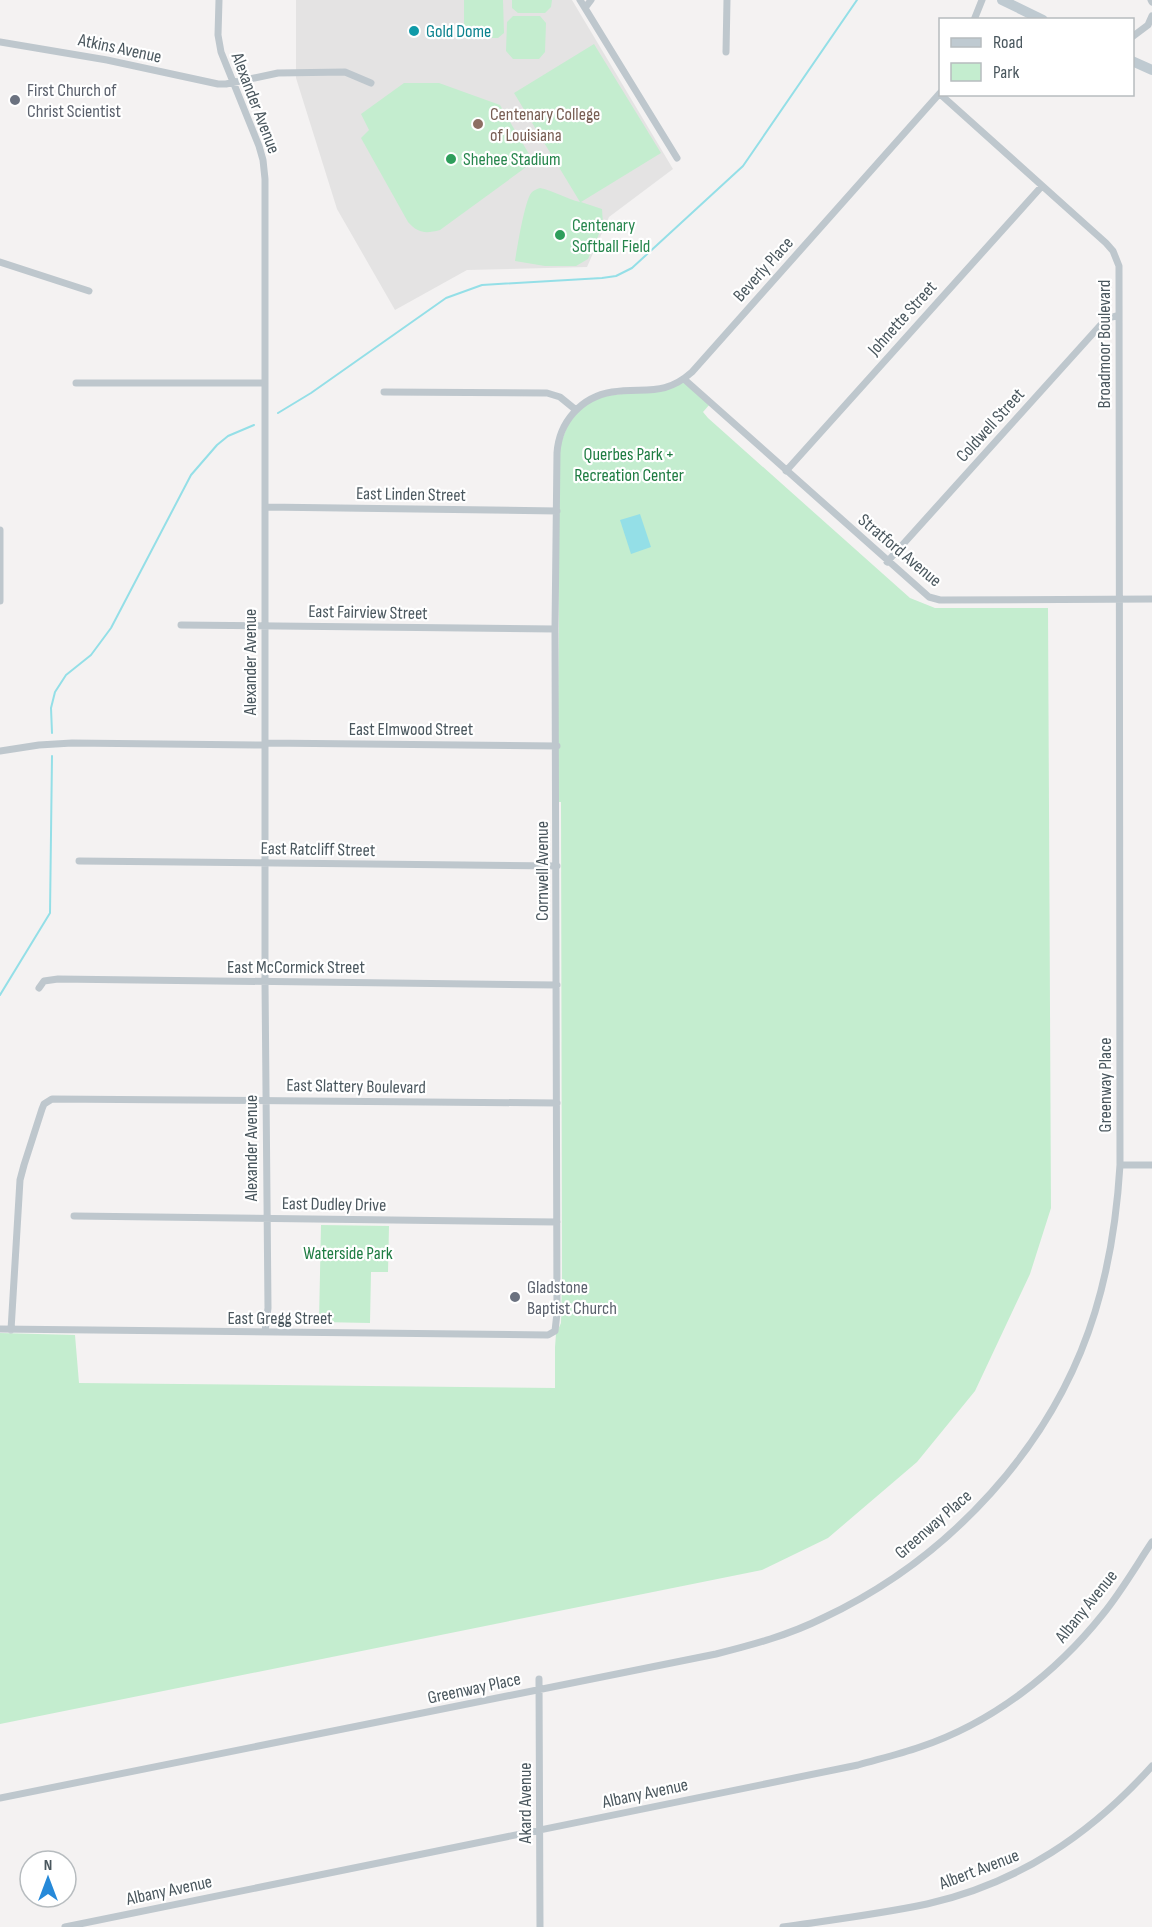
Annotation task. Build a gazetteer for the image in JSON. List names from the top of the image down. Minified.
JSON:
{"streets":{"street":["Atkins Avenue","Alexander Avenue","Beverly Place","Johnette Street","Broadmoor Boulevard","Coldwell Street","East Linden Street","Stratford Avenue","East Fairview Street","East Elmwood Street","East Ratcliff Street","Cornwell Avenue","East McCormick Street","Greenway Place","East Slattery Boulevard","East Dudley Drive","East Gregg Street","Albany Avenue","Akard Avenue","Albert Avenue"]},"crossings":[["Atkins Avenue","Alexander Avenue"],["Alexander Avenue","East Linden Street"],["Alexander Avenue","East Fairview Street"],["Alexander Avenue","East Elmwood Street"],["Alexander Avenue","East Ratcliff Street"],["Alexander Avenue","East McCormick Street"],["Alexander Avenue","East Slattery Boulevard"],["Alexander Avenue","East Dudley Drive"],["Alexander Avenue","East Gregg Street"],["Beverly Place","Stratford Avenue"],["Beverly Place","Cornwell Avenue"],["Johnette Street","Broadmoor Boulevard"],["Johnette Street","Stratford Avenue"],["Broadmoor Boulevard","Coldwell Street"],["Broadmoor Boulevard","Stratford Avenue"],["Broadmoor Boulevard","Greenway Place"],["Coldwell Street","Stratford Avenue"],["East Linden Street","Cornwell Avenue"],["Stratford Avenue","Greenway Place"],["East Fairview Street","Cornwell Avenue"],["East Elmwood Street","Cornwell Avenue"],["East Ratcliff Street","Cornwell Avenue"],["Cornwell Avenue","East McCormick Street"],["Cornwell Avenue","East Slattery Boulevard"],["Cornwell Avenue","East Dudley Drive"],["Cornwell Avenue","East Gregg Street"],["Greenway Place","Akard Avenue"],["East Slattery Boulevard","East Gregg Street"],["Albany Avenue","Akard Avenue"]],"parks":["Querbes Park + Recreation Center","Waterside Park"],"places":["Gold Dome","First Church of Christ Scientist","Centenary College of Louisiana","Shehee Stadium","Centenary Softball Field","Gladstone Baptist Church"],"legend":["Road","Park"],"north":"top"}
